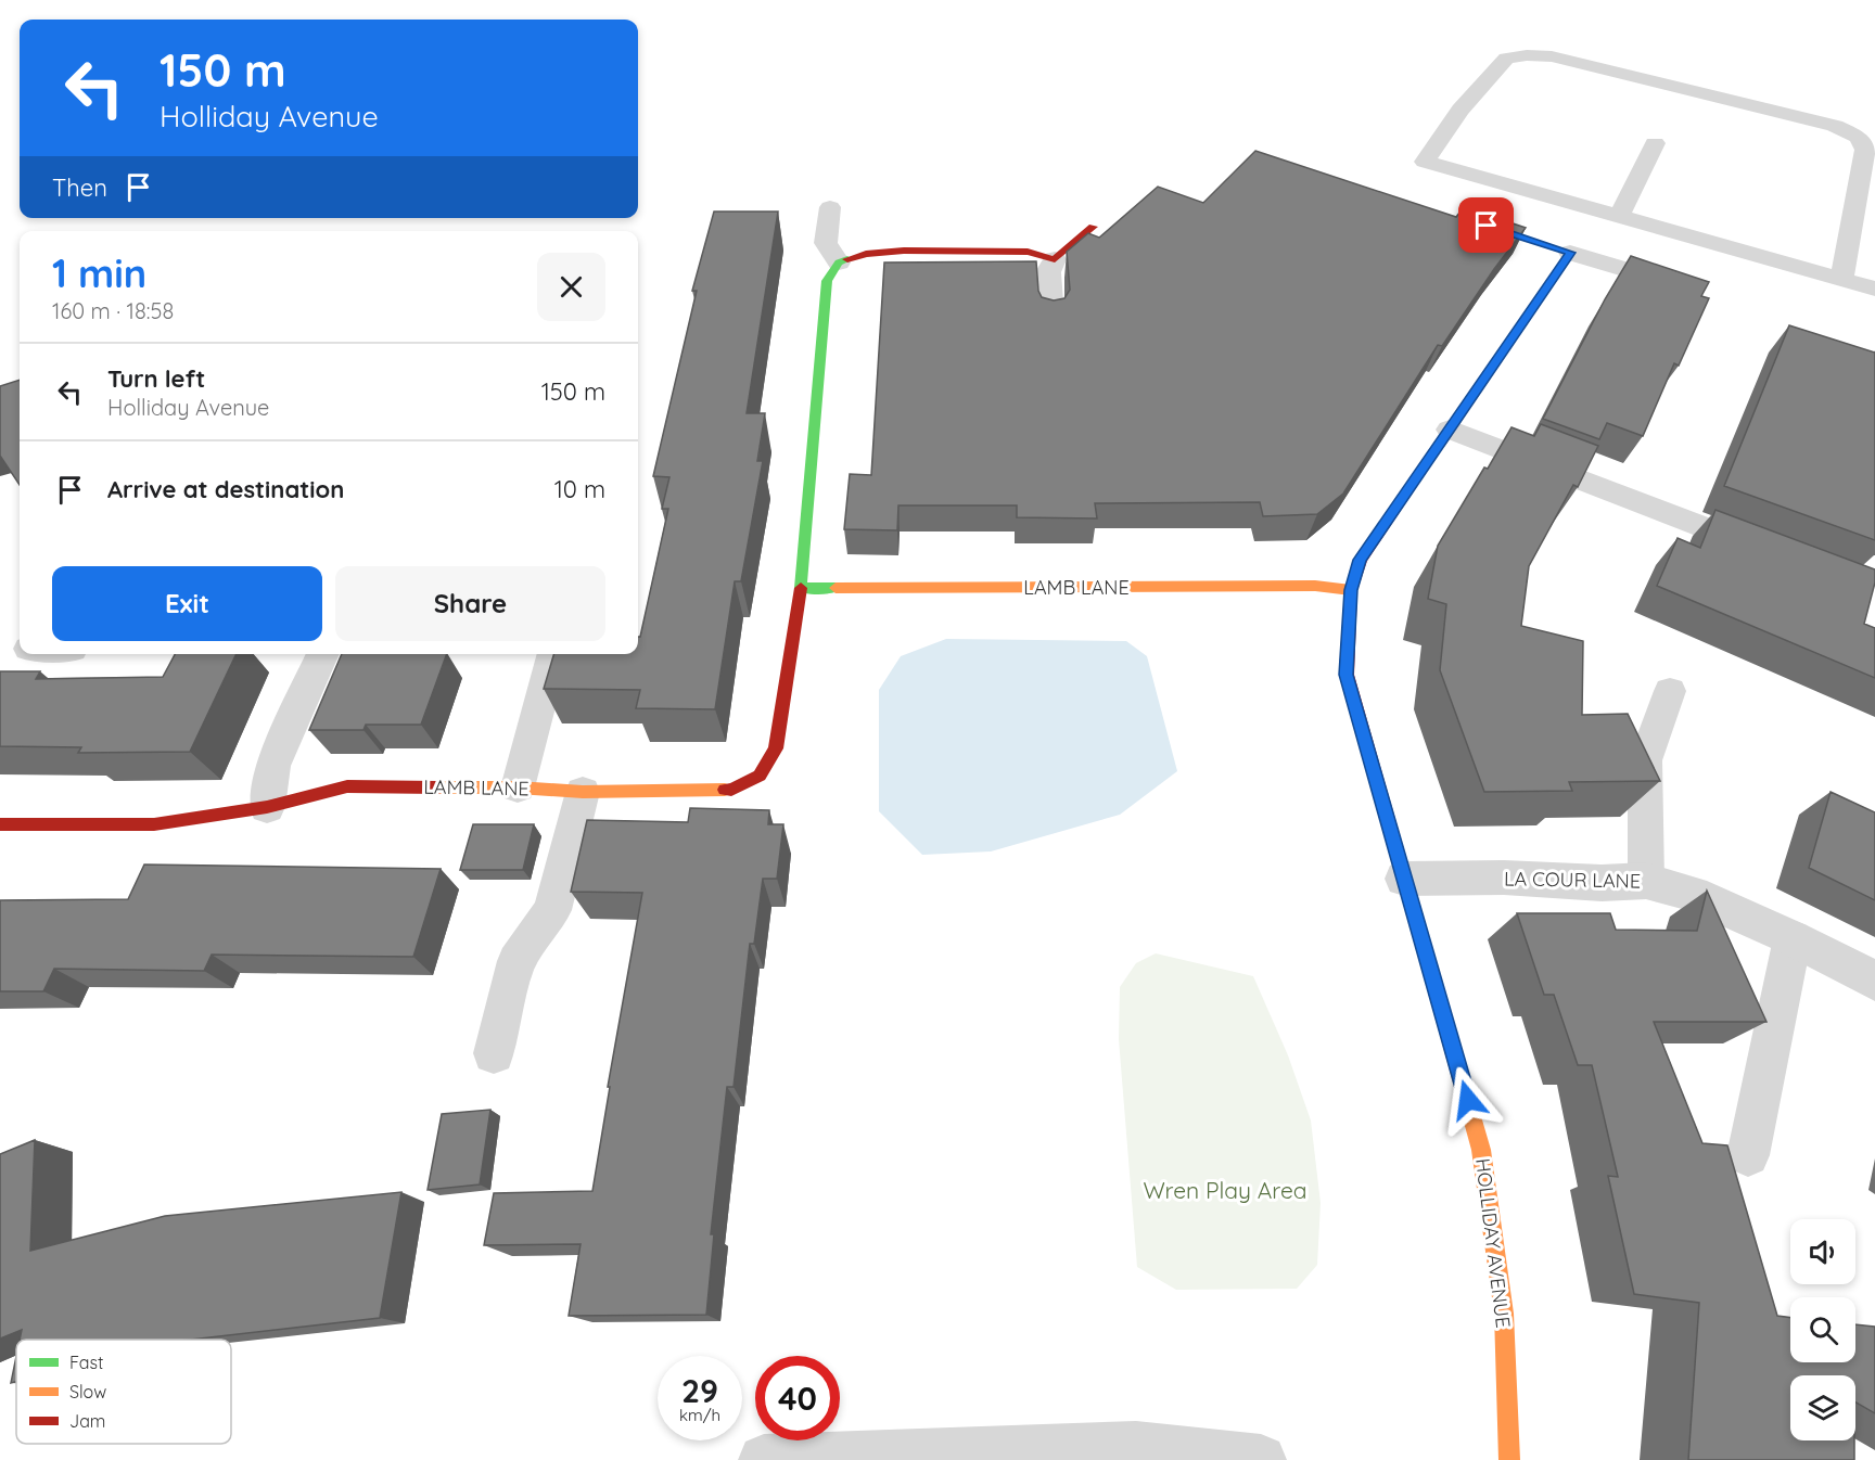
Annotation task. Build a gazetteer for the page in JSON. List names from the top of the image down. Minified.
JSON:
{"streets":{"street":["LAMB LANE","LA COUR LANE","HOLLIDAY AVENUE"]},"crossings":[["LAMB LANE","HOLLIDAY AVENUE"],["LA COUR LANE","HOLLIDAY AVENUE"]],"parks":["Wren Play Area"],"legend":["Fast","Slow","Jam"],"page":{"turn":["150 m","Holliday Avenue"],"then":"Then","heading":["1 min","160 m · 18:58"],"list":[{"name":"Turn left","note":"Holliday Avenue","value":"150 m"},{"name":"Arrive at destination","value":"10 m"}],"buttons":["Exit","Share"],"speed":"29 km/h","limit":"40"}}
